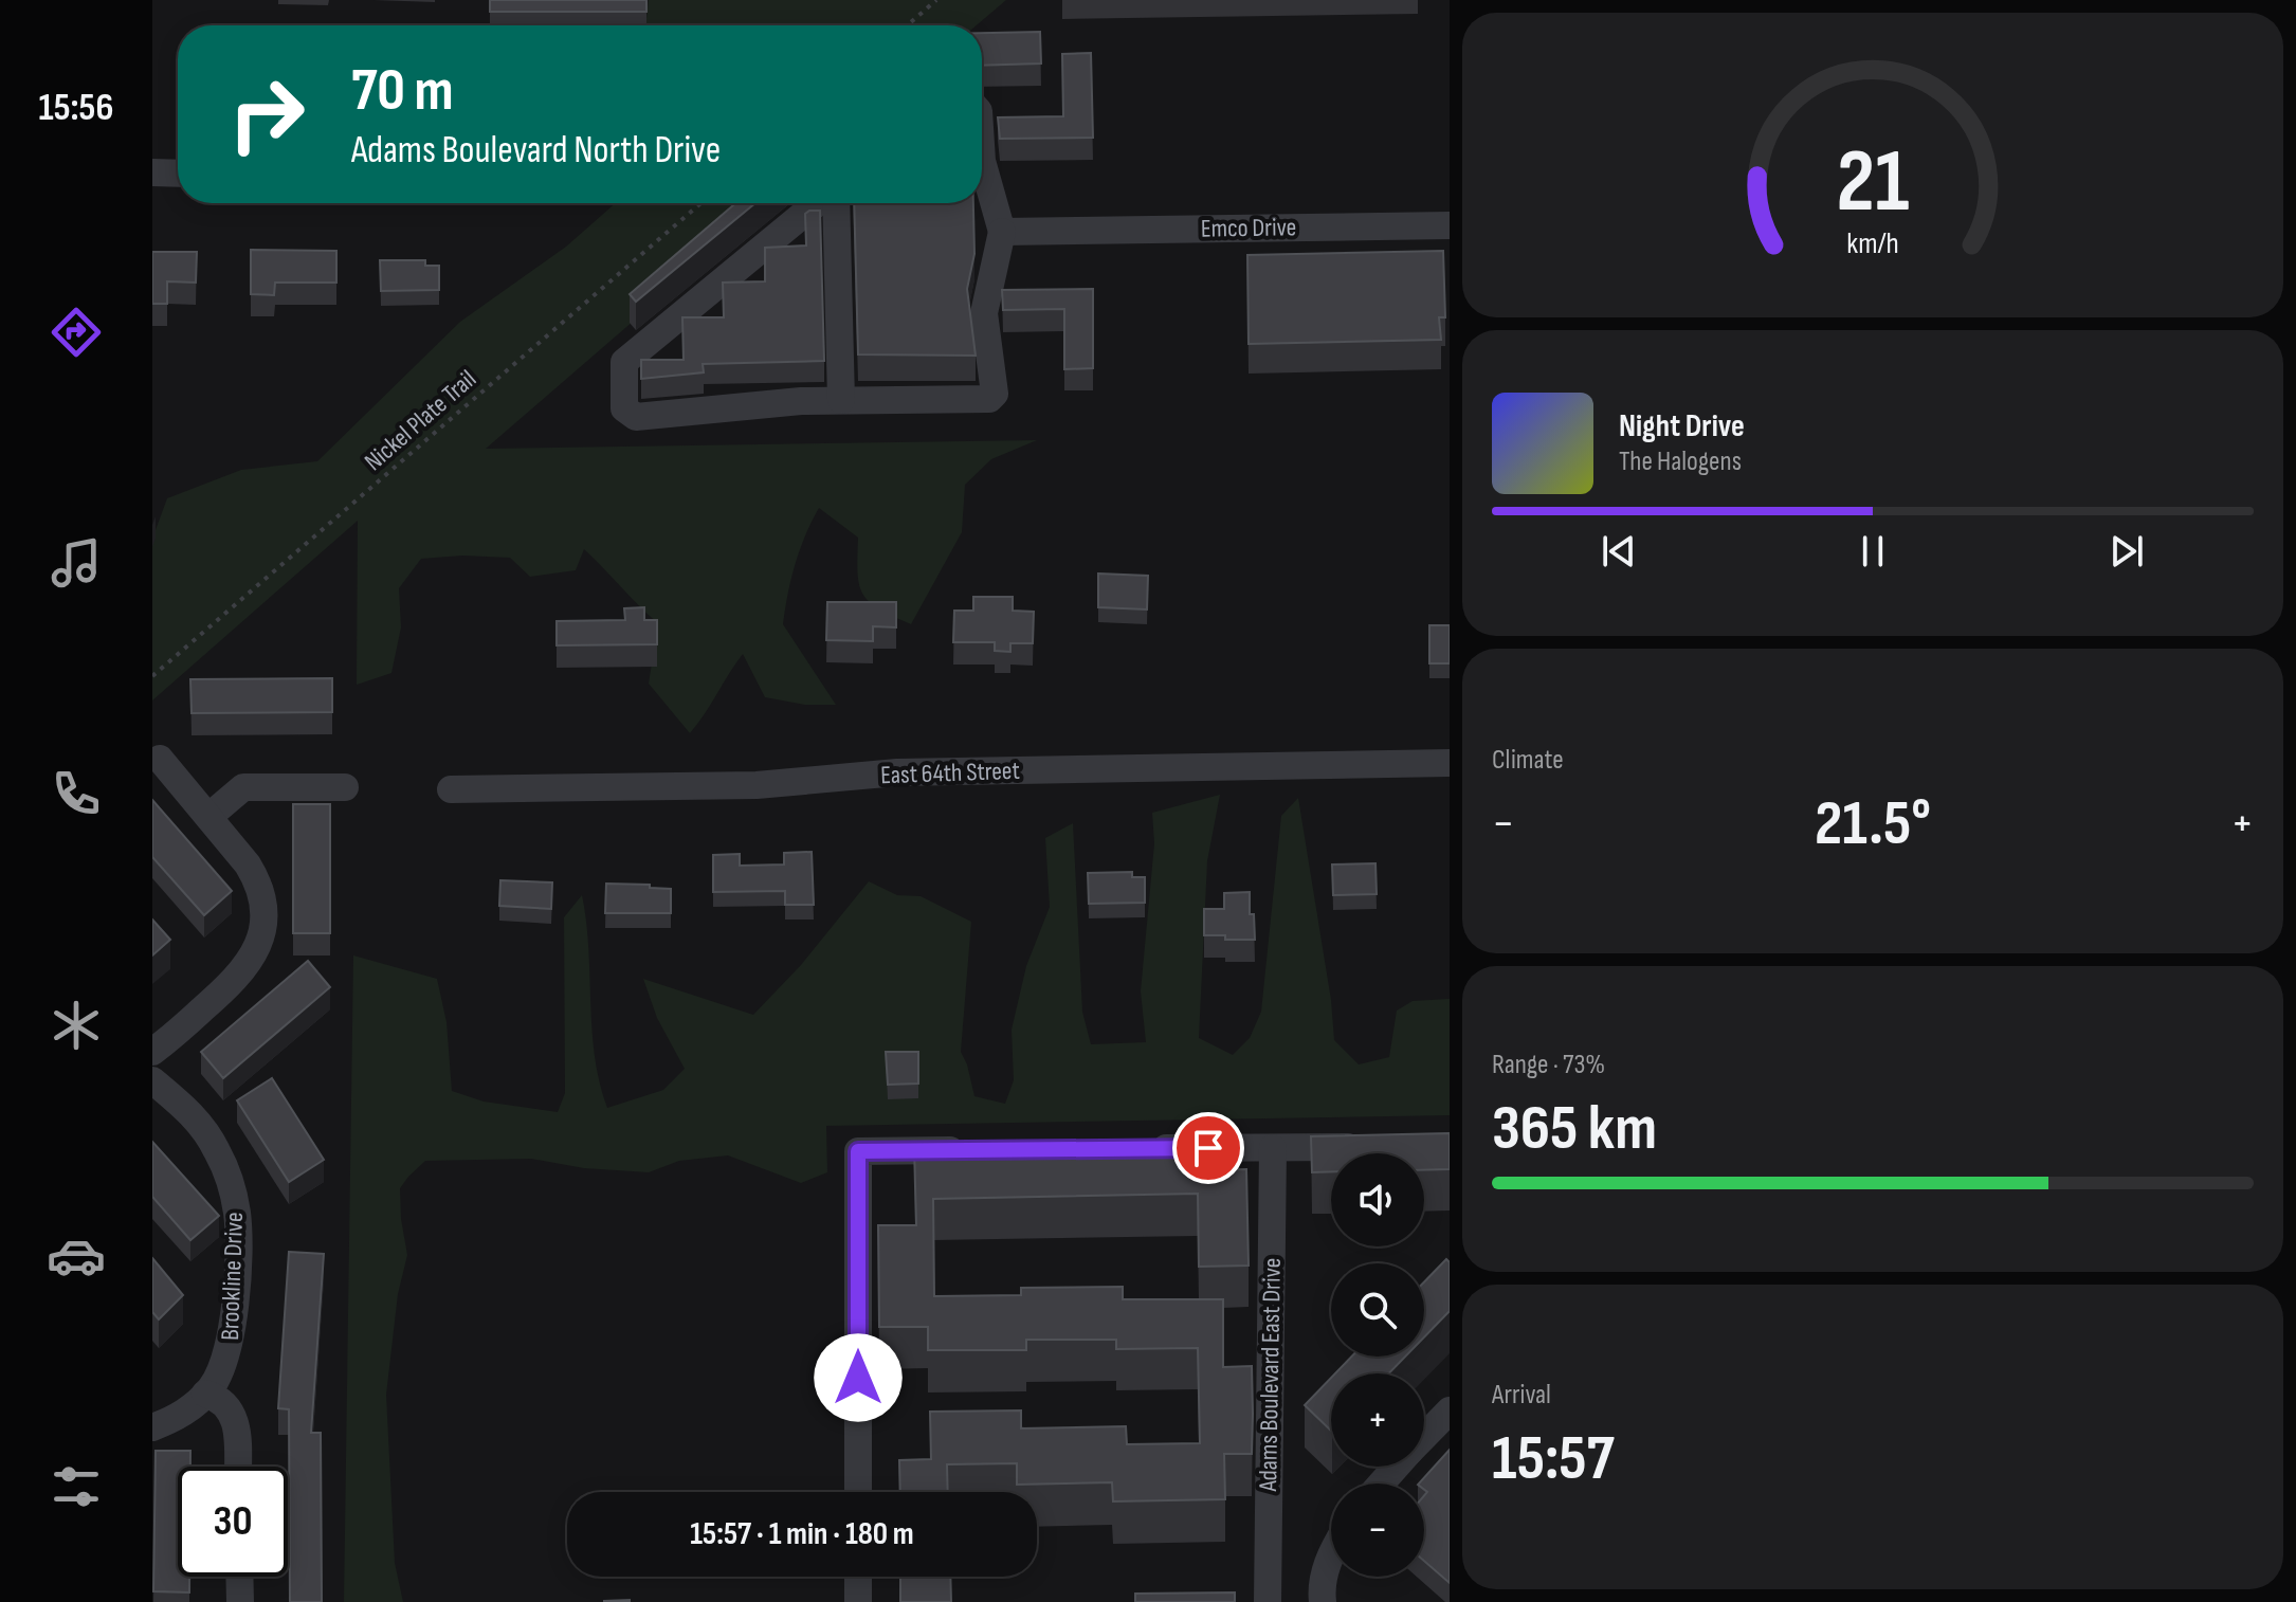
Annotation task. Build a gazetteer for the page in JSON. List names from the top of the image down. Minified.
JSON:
{"streets":{"street":["Emco Drive","East 64th Street","Brookline Drive","Adams Boulevard East Drive"],"path":["Nickel Plate Trail"]},"page":{"tabs":"15:56","turn":["70 m","Adams Boulevard North Drive"],"song":["Night Drive","The Halogens"],"tile":["Climate",["Range · 73%","365 km"],["Arrival","15:57"]],"heat":["−","21.5°","+"],"map_buttons":["+","−"],"limit":"30","trip":"15:57 · 1 min · 180 m","gauge":["21","km/h"]}}
